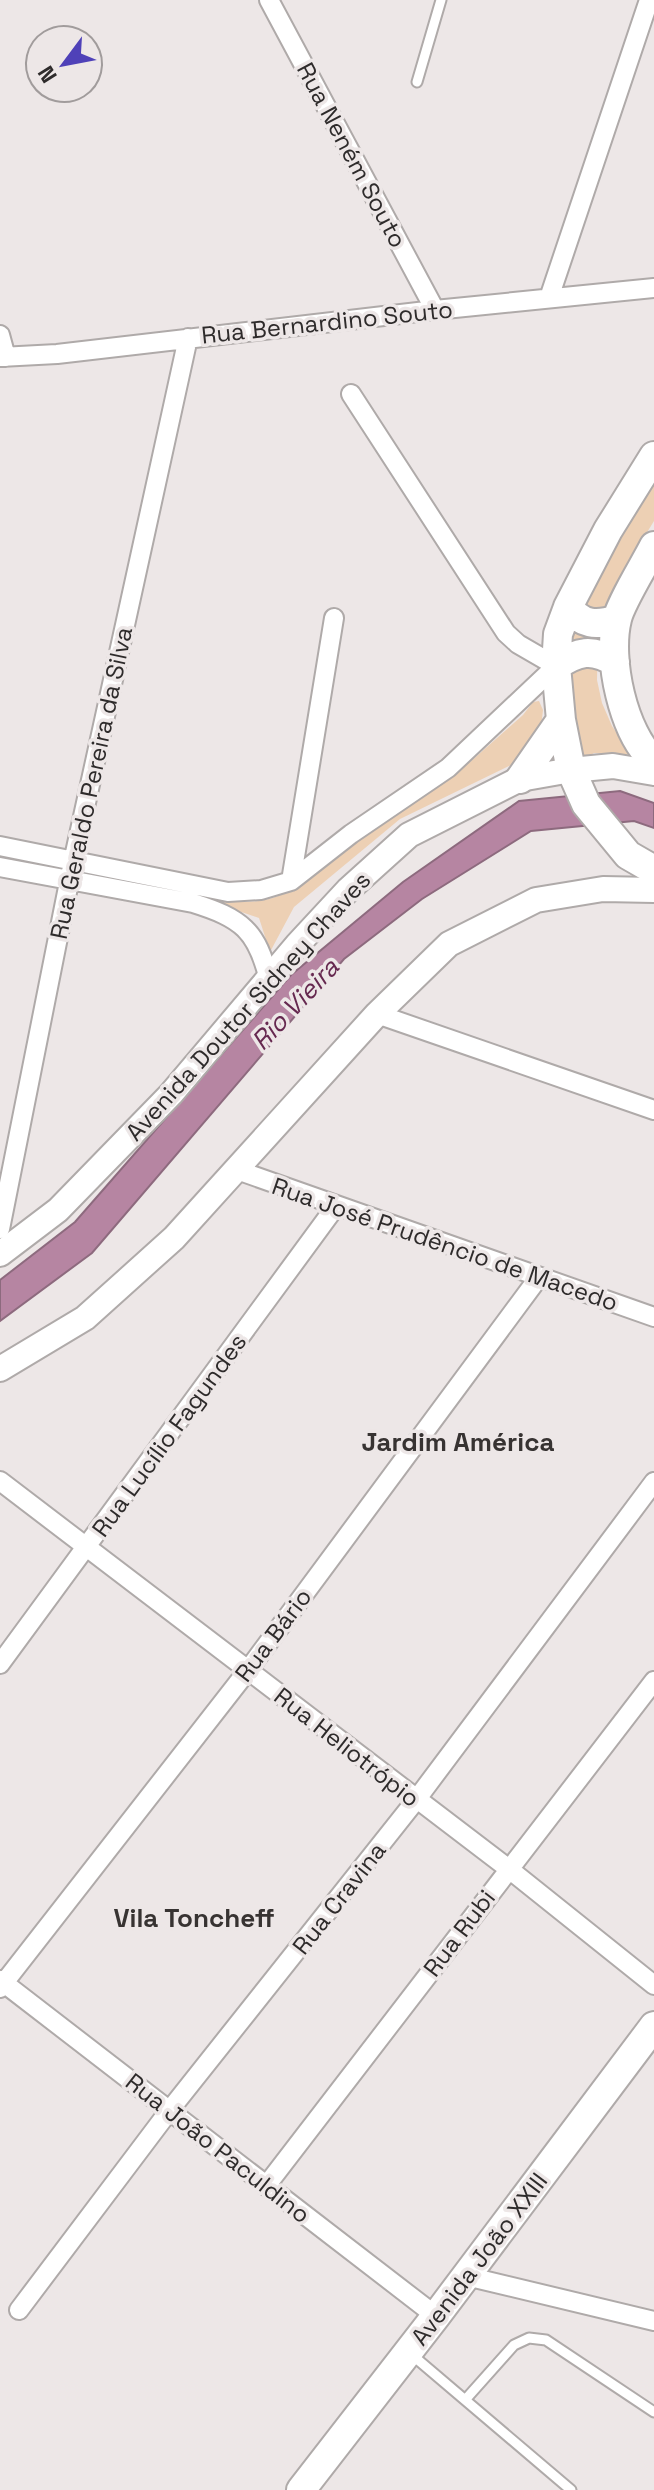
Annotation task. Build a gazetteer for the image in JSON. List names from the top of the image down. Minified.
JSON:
{"streets":{"main road":["Avenida Doutor Sidney Chaves","Avenida João XXIII"],"street":["Rua Neném Souto","Rua Bernardino Souto","Rua Geraldo Pereira da Silva","Rua José Prudêncio de Macedo","Rua Lucílio Fagundes","Rua Bário","Rua Heliotrópio","Rua Cravina","Rua Rubi","Rua João Paculdino"]},"crossings":[["Rua Neném Souto","Rua Bernardino Souto"],["Rua Bernardino Souto","Rua Geraldo Pereira da Silva"],["Rua José Prudêncio de Macedo","Rua Lucílio Fagundes"],["Rua José Prudêncio de Macedo","Rua Bário"],["Rua Lucílio Fagundes","Rua Heliotrópio"],["Rua Bário","Rua Heliotrópio"],["Rua Bário","Rua João Paculdino"],["Rua Heliotrópio","Rua Cravina"],["Rua Heliotrópio","Rua Rubi"],["Rua Cravina","Rua João Paculdino"],["Rua Rubi","Rua João Paculdino"],["Rua João Paculdino","Avenida João XXIII"]],"districts":["Jardim América","Vila Toncheff"],"water":["Rio Vieira"],"north":"bottom left"}
